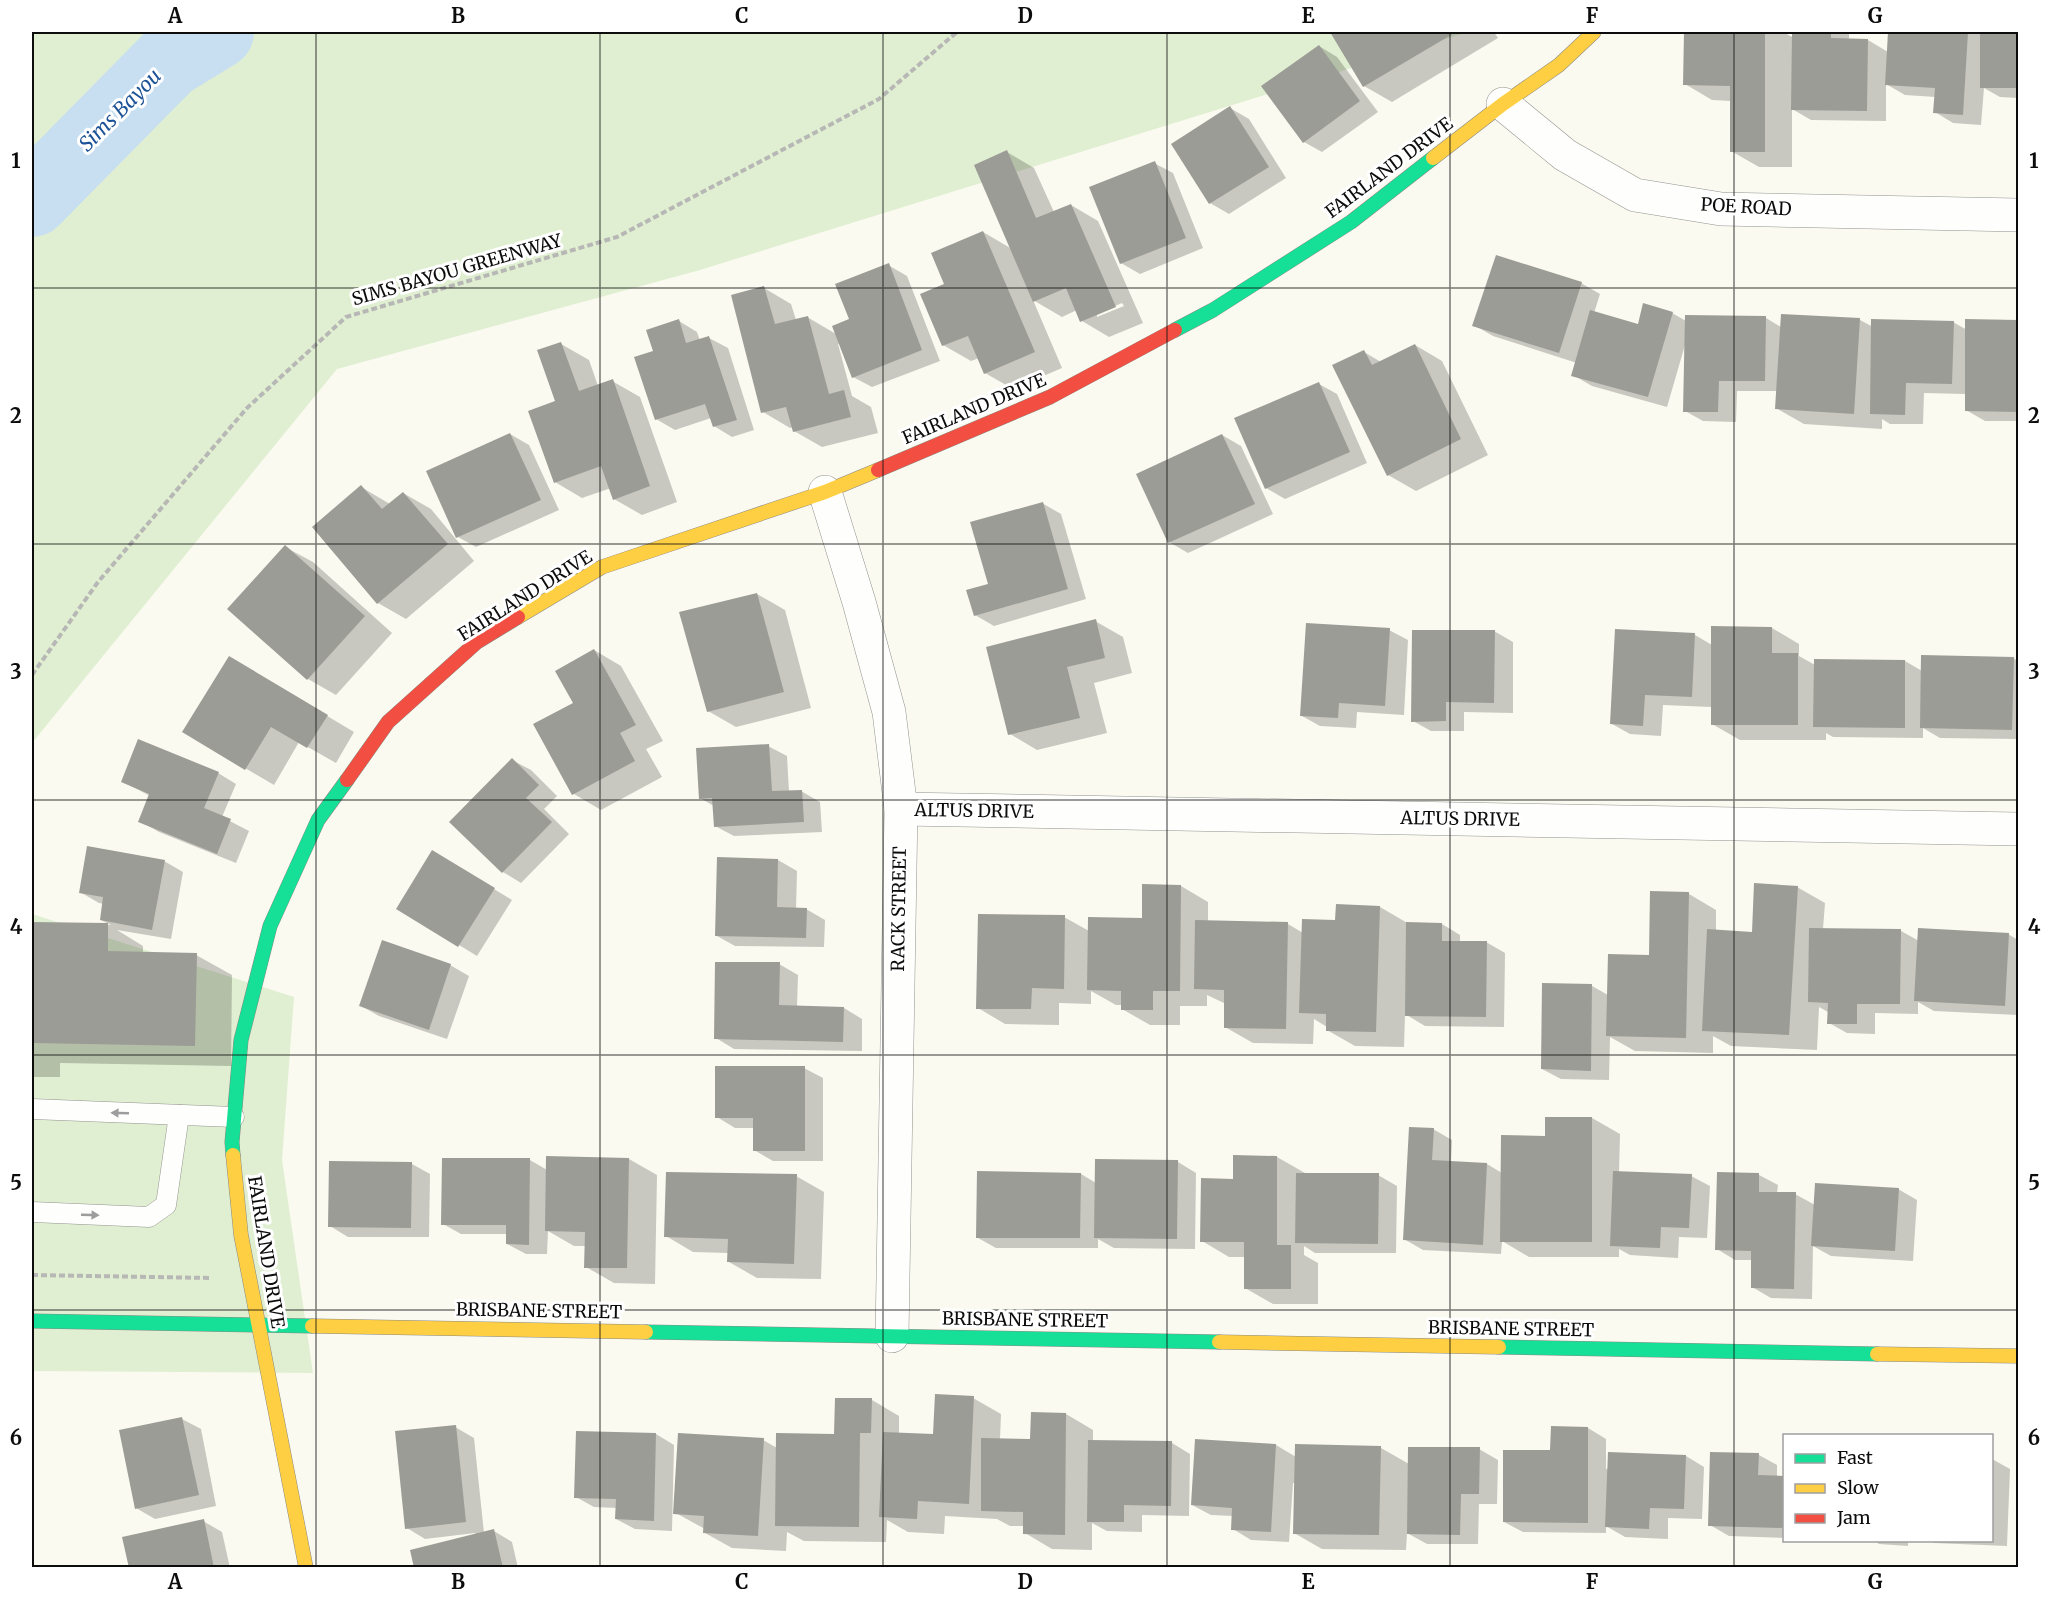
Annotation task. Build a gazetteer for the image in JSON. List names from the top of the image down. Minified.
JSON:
{"streets":{"street":["FAIRLAND DRIVE","POE ROAD","ALTUS DRIVE","RACK STREET","BRISBANE STREET"],"path":["SIMS BAYOU GREENWAY"]},"crossings":[["FAIRLAND DRIVE","POE ROAD"],["FAIRLAND DRIVE","RACK STREET"],["FAIRLAND DRIVE","BRISBANE STREET"],["ALTUS DRIVE","RACK STREET"],["RACK STREET","BRISBANE STREET"]],"water":["Sims Bayou"],"legend":["Fast","Slow","Jam"],"grid":{"columns":["A","B","C","D","E","F","G"],"rows":["1","2","3","4","5","6"]}}
